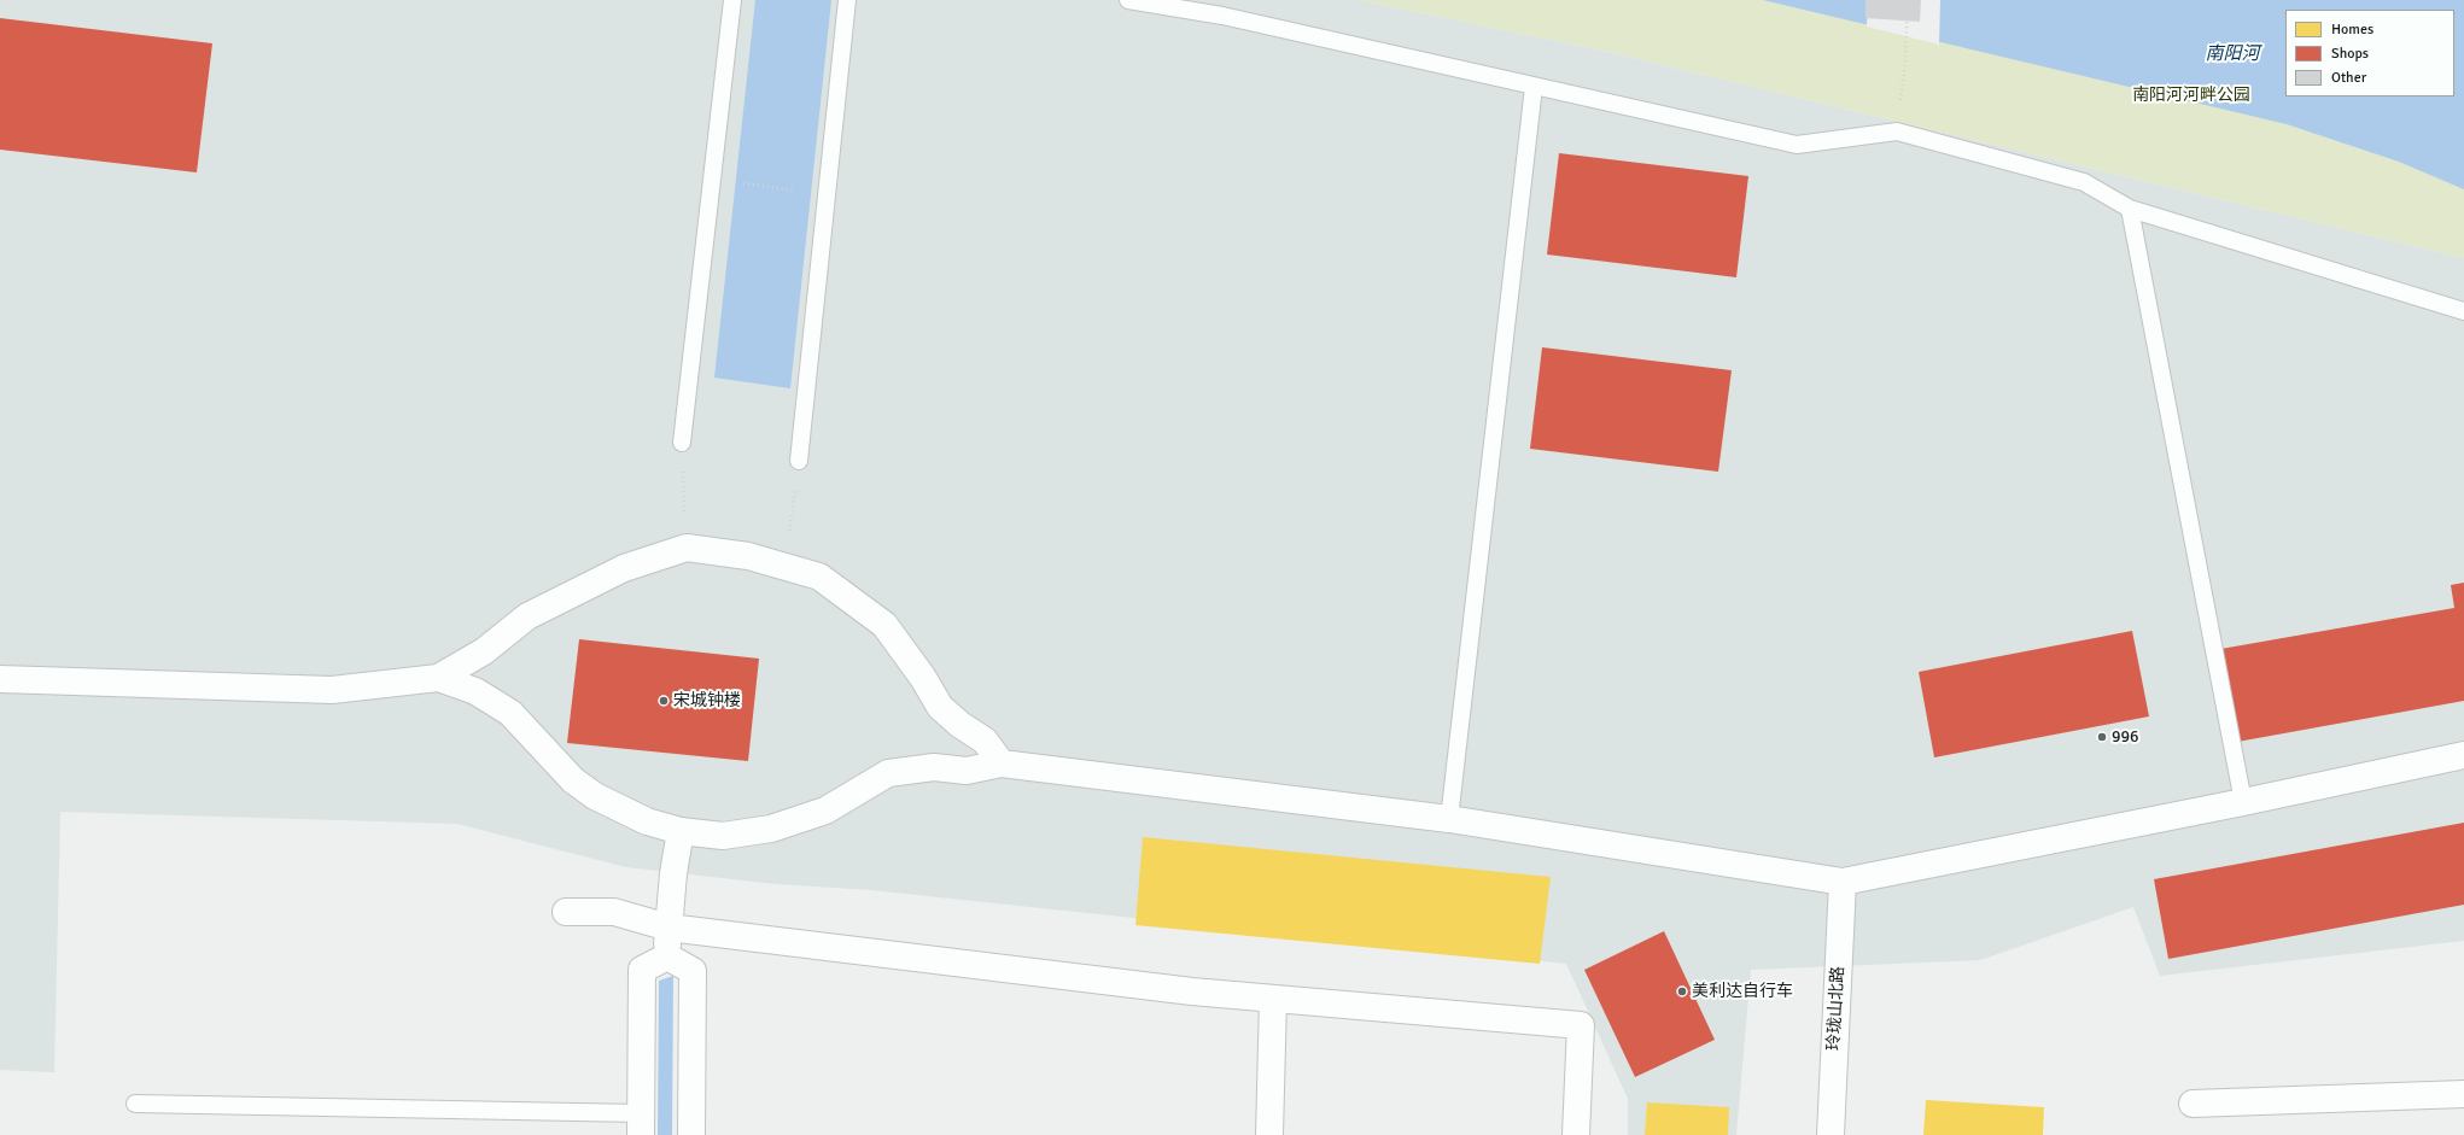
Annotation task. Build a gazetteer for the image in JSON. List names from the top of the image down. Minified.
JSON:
{"streets":{"street":["玲珑山北路"]},"water":["南阳河"],"parks":["南阳河河畔公园"],"places":["宋城钟楼","996","美利达自行车"],"legend":["Homes","Shops","Other"]}
